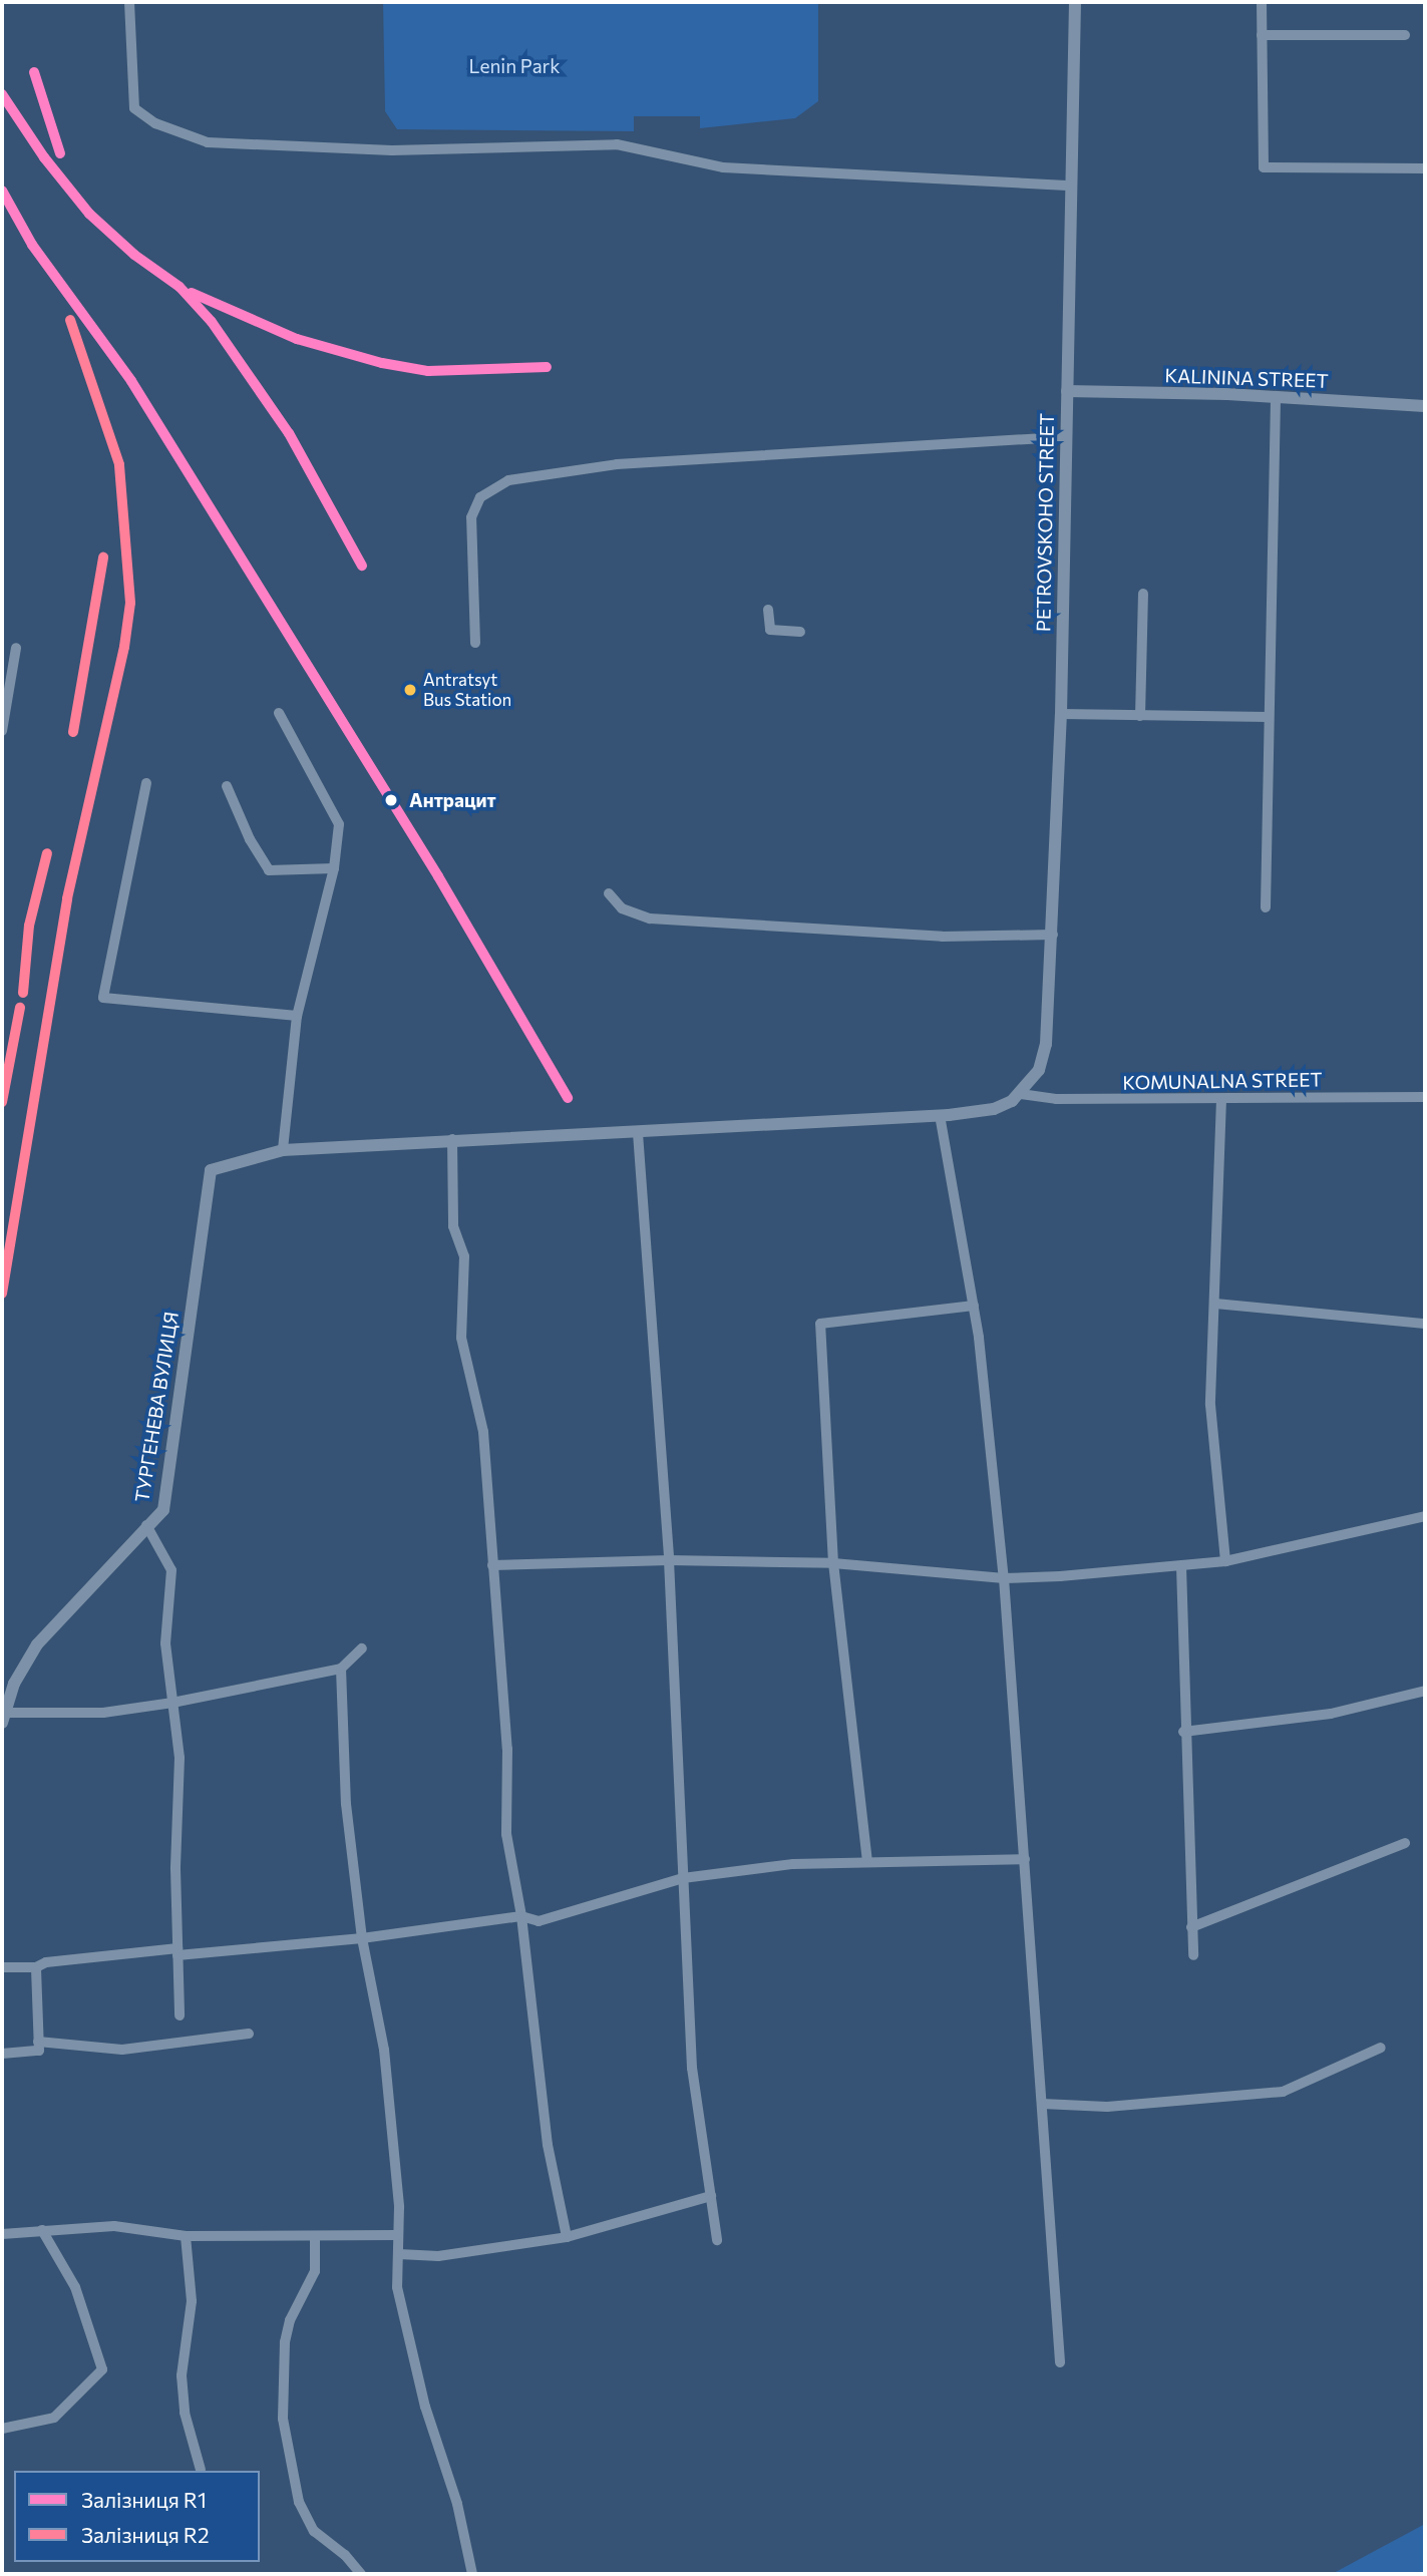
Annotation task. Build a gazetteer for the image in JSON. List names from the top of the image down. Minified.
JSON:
{"streets":{"street":["KALININA STREET","PETROVSKOHO STREET","KOMUNALNA STREET","ТУРГЕНЕВА ВУЛИЦЯ"]},"crossings":[["KALININA STREET","PETROVSKOHO STREET"],["PETROVSKOHO STREET","KOMUNALNA STREET"]],"parks":["Lenin Park"],"places":["Antratsyt Bus Station","Антрацит"],"lines":["rail line R1","rail line R2"],"legend":["Залізниця R1","Залізниця R2"]}
